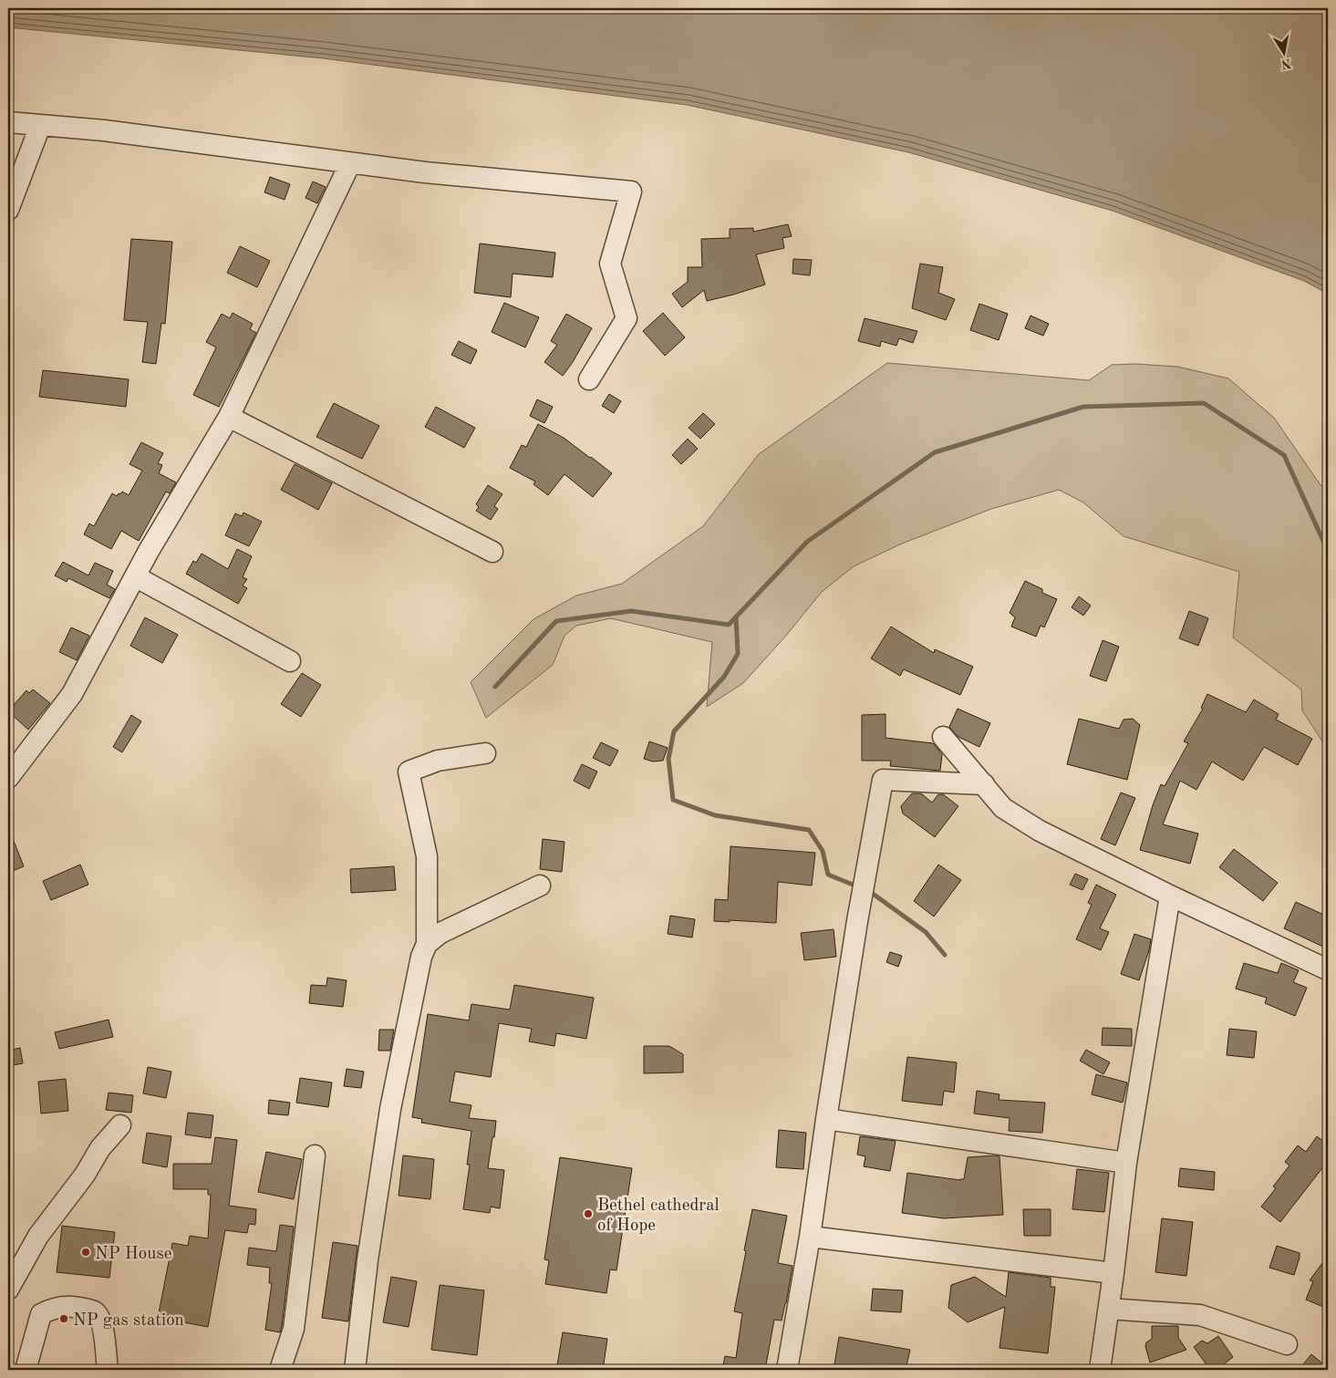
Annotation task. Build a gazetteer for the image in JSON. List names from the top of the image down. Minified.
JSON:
{"places":["Bethel cathedral of Hope","NP House","NP gas station"],"north":"bottom"}
